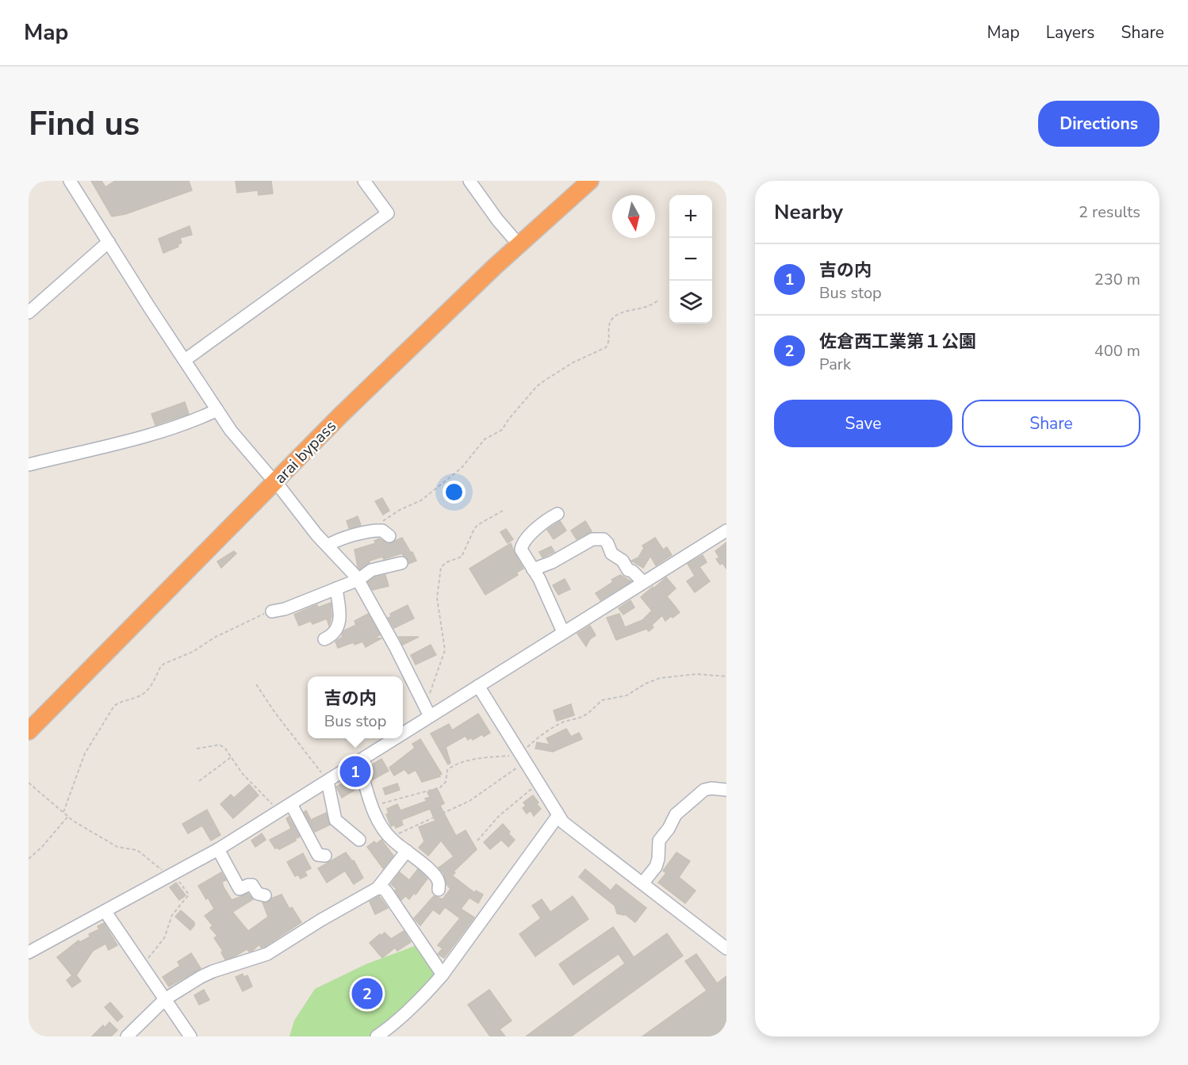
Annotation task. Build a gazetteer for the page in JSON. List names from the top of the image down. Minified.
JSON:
{"streets":{"highway":["arai bypass"]},"north":"bottom","page":{"header":"Map","nav":["Map","Layers","Share"],"buttons":["Directions",["Save","Share"]],"title":"Find us","heading":["Nearby","2 results"],"map_buttons":["+","−"],"list":[{"mark":"1","name":"吉の内","note":"Bus stop","value":"230 m"},{"mark":"2","name":"佐倉西工業第１公園","note":"Park","value":"400 m"}],"popup":["吉の内","Bus stop"],"pins":["1","2"]}}
